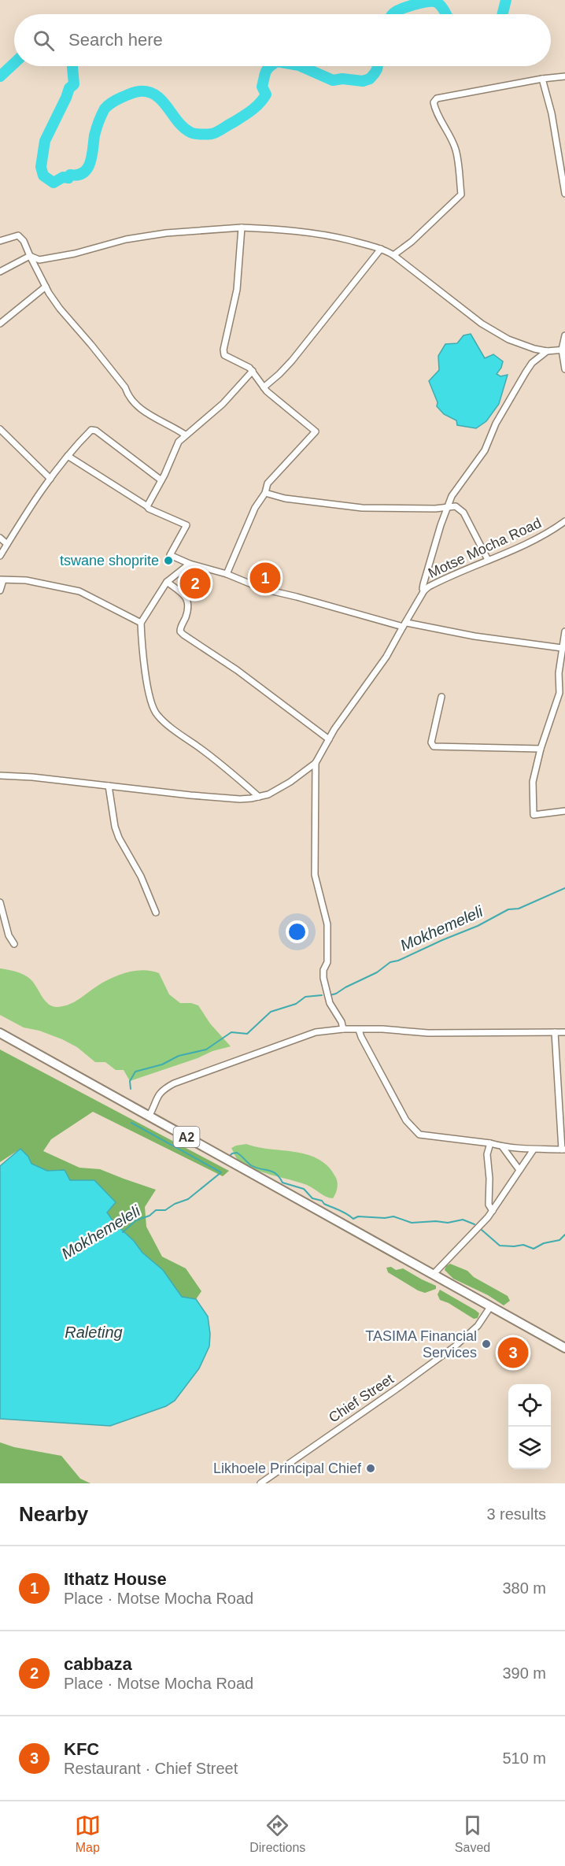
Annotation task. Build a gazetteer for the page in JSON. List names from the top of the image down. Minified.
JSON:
{"streets":{"main road":["A2"],"street":["Motse Mocha Road","Chief Street"]},"crossings":[["A2","Chief Street"]],"water":["Mokhemeleli","Raleting"],"places":["tswane shoprite","TASIMA Financial Services","Likhoele Principal Chief"],"page":{"search":"Search here","pins":["1","2","3"],"heading":["Nearby","3 results"],"list":[{"mark":"1","name":"Ithatz House","note":"Place · Motse Mocha Road","value":"380 m"},{"mark":"2","name":"cabbaza","note":"Place · Motse Mocha Road","value":"390 m"},{"mark":"3","name":"KFC","note":"Restaurant · Chief Street","value":"510 m"}],"nav":["Map","Directions","Saved"]}}
